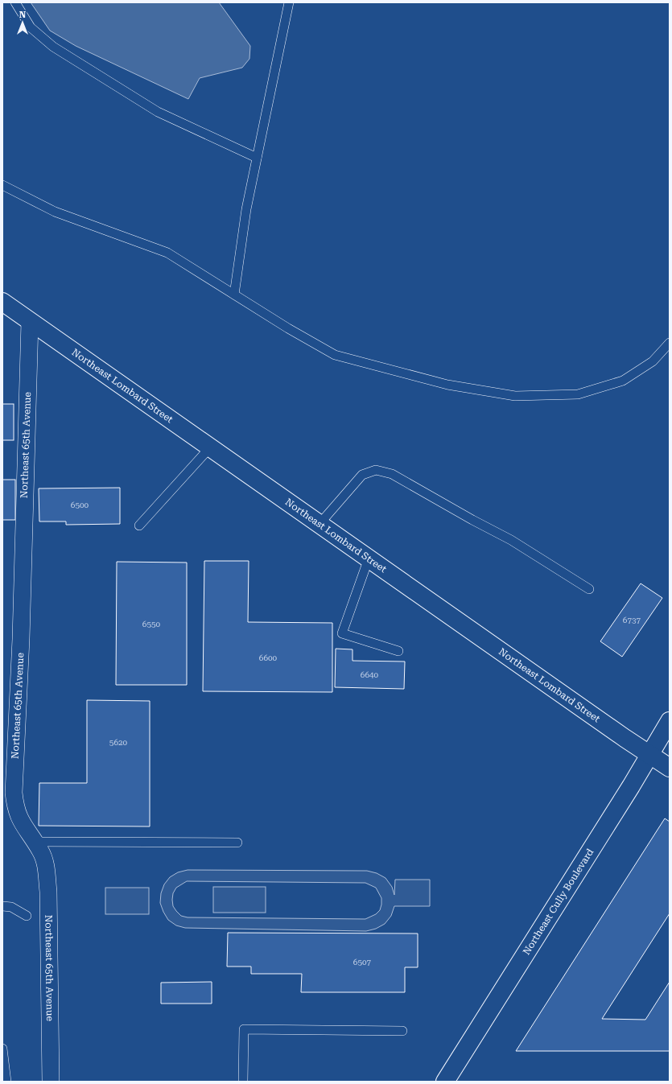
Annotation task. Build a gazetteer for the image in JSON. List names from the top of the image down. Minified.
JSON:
{"streets":{"main road":["Northeast Lombard Street","Northeast Cully Boulevard"],"street":["Northeast 65th Avenue"]},"crossings":[["Northeast Lombard Street","Northeast 65th Avenue"],["Northeast Lombard Street","Northeast Cully Boulevard"]],"house_numbers":["6500","6737","6550","6600","6640","5620","6507"],"north":"top"}
